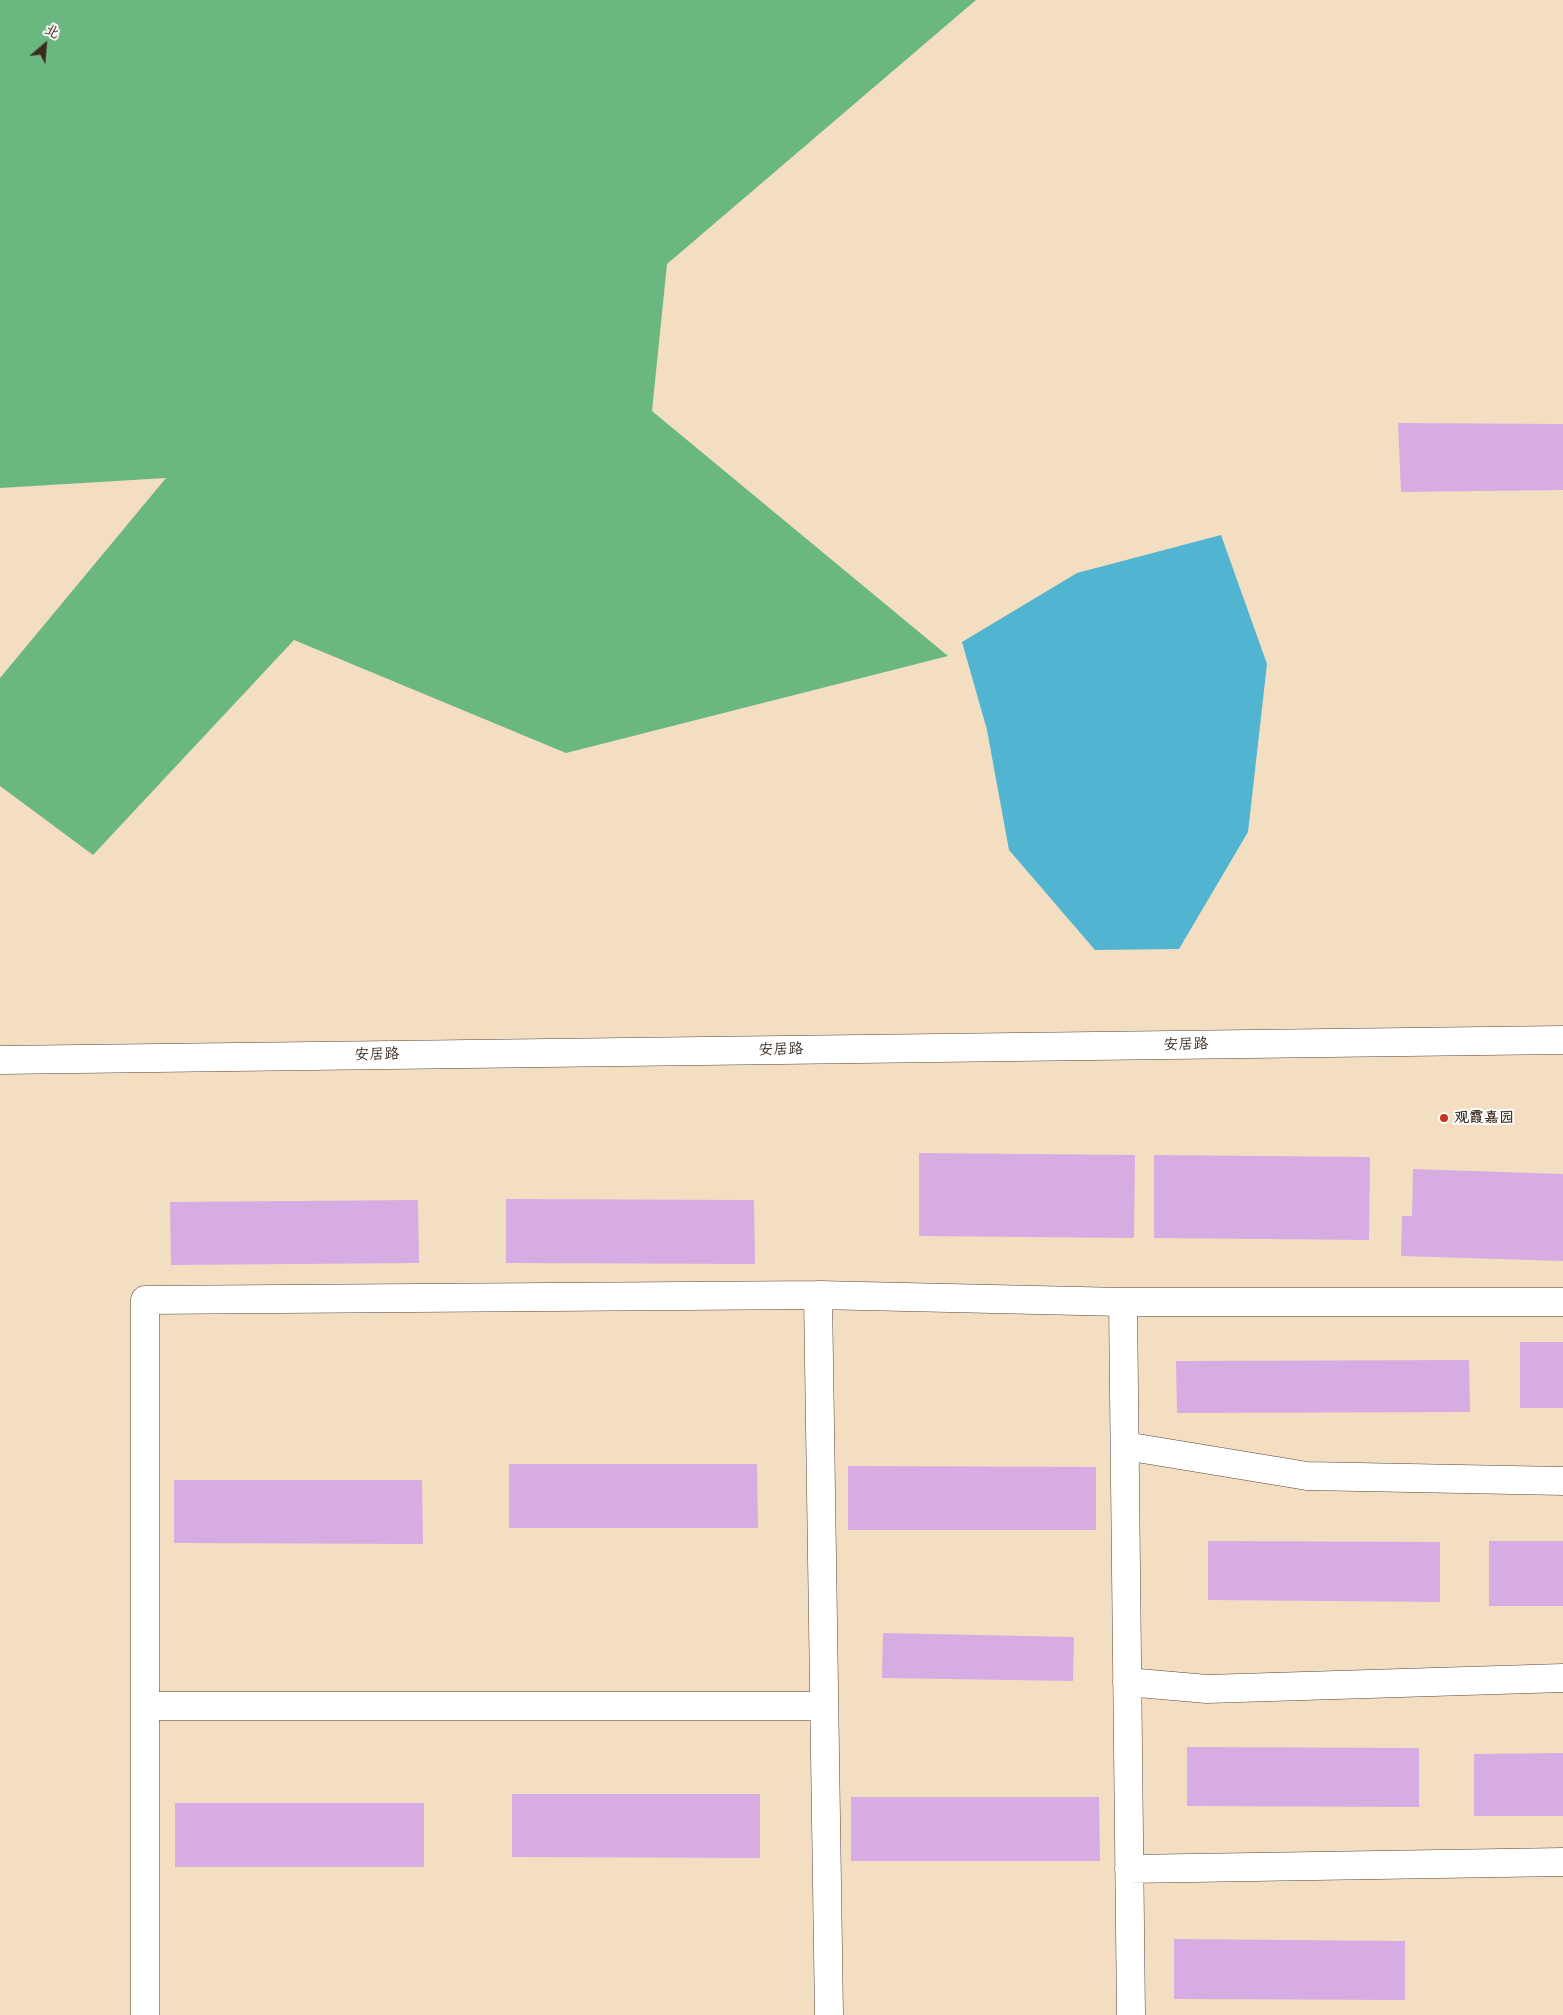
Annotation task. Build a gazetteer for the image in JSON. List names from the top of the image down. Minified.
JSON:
{"streets":{"street":["安居路"]},"places":["观霞嘉园"],"north":"top right"}
